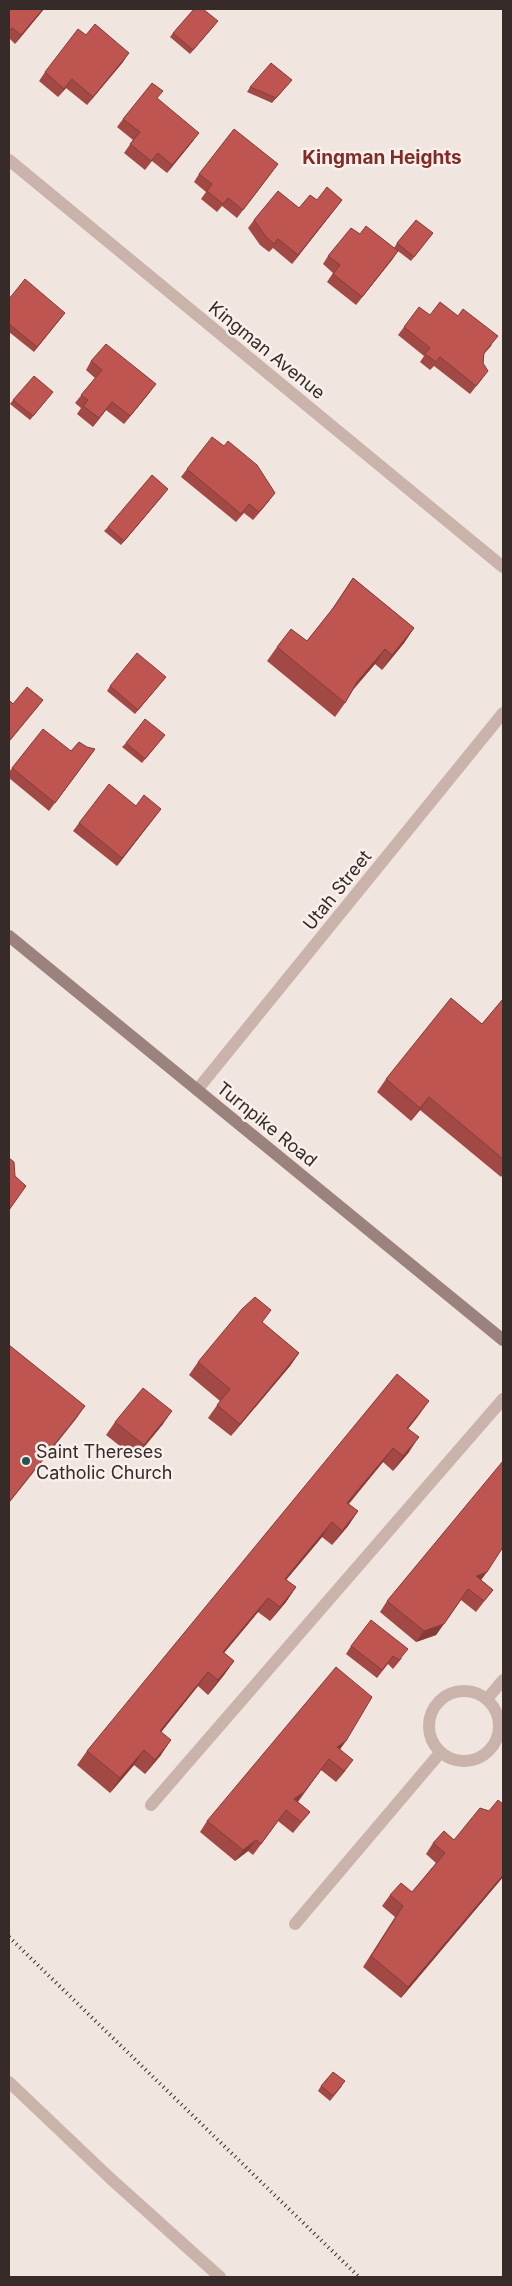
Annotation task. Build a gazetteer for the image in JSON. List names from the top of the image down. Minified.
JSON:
{"streets":{"main road":["Turnpike Road"],"street":["Kingman Avenue","Utah Street"]},"crossings":[["Utah Street","Turnpike Road"]],"districts":["Kingman Heights"],"places":["Saint Thereses Catholic Church"]}
